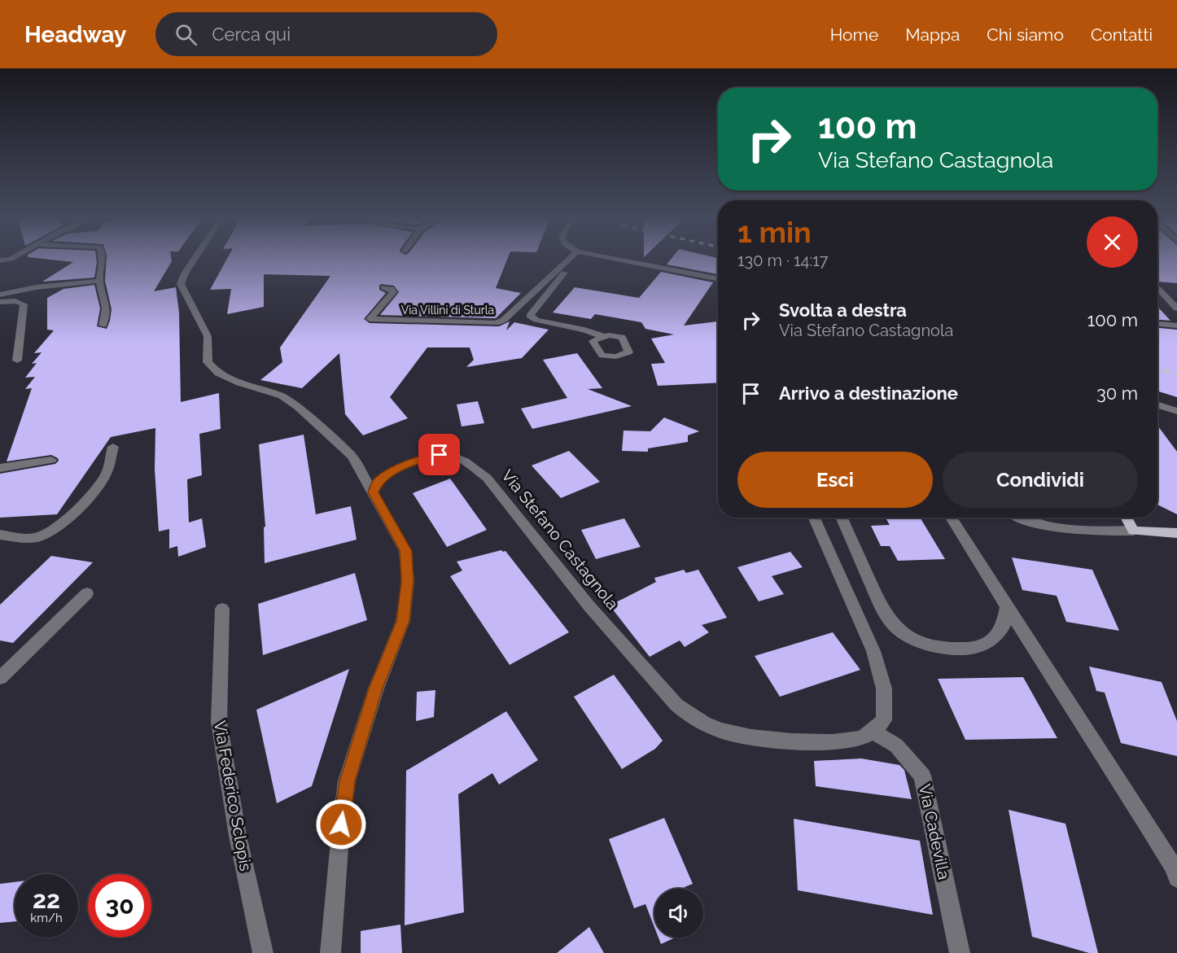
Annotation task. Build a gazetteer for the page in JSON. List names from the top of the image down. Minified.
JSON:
{"streets":{"street":["Via Villini di Sturla","Via Stefano Castagnola","Via Federico Sclopis","Via Cadevilla"]},"crossings":[["Via Stefano Castagnola","Via Cadevilla"]],"page":{"header":"Headway","search":"Cerca qui","nav":["Home","Mappa","Chi siamo","Contatti"],"turn":["100 m","Via Stefano Castagnola"],"heading":["1 min","130 m · 14:17"],"list":[{"name":"Svolta a destra","note":"Via Stefano Castagnola","value":"100 m"},{"name":"Arrivo a destinazione","value":"30 m"}],"buttons":["Esci","Condividi"],"speed":"22 km/h","limit":"30"}}
